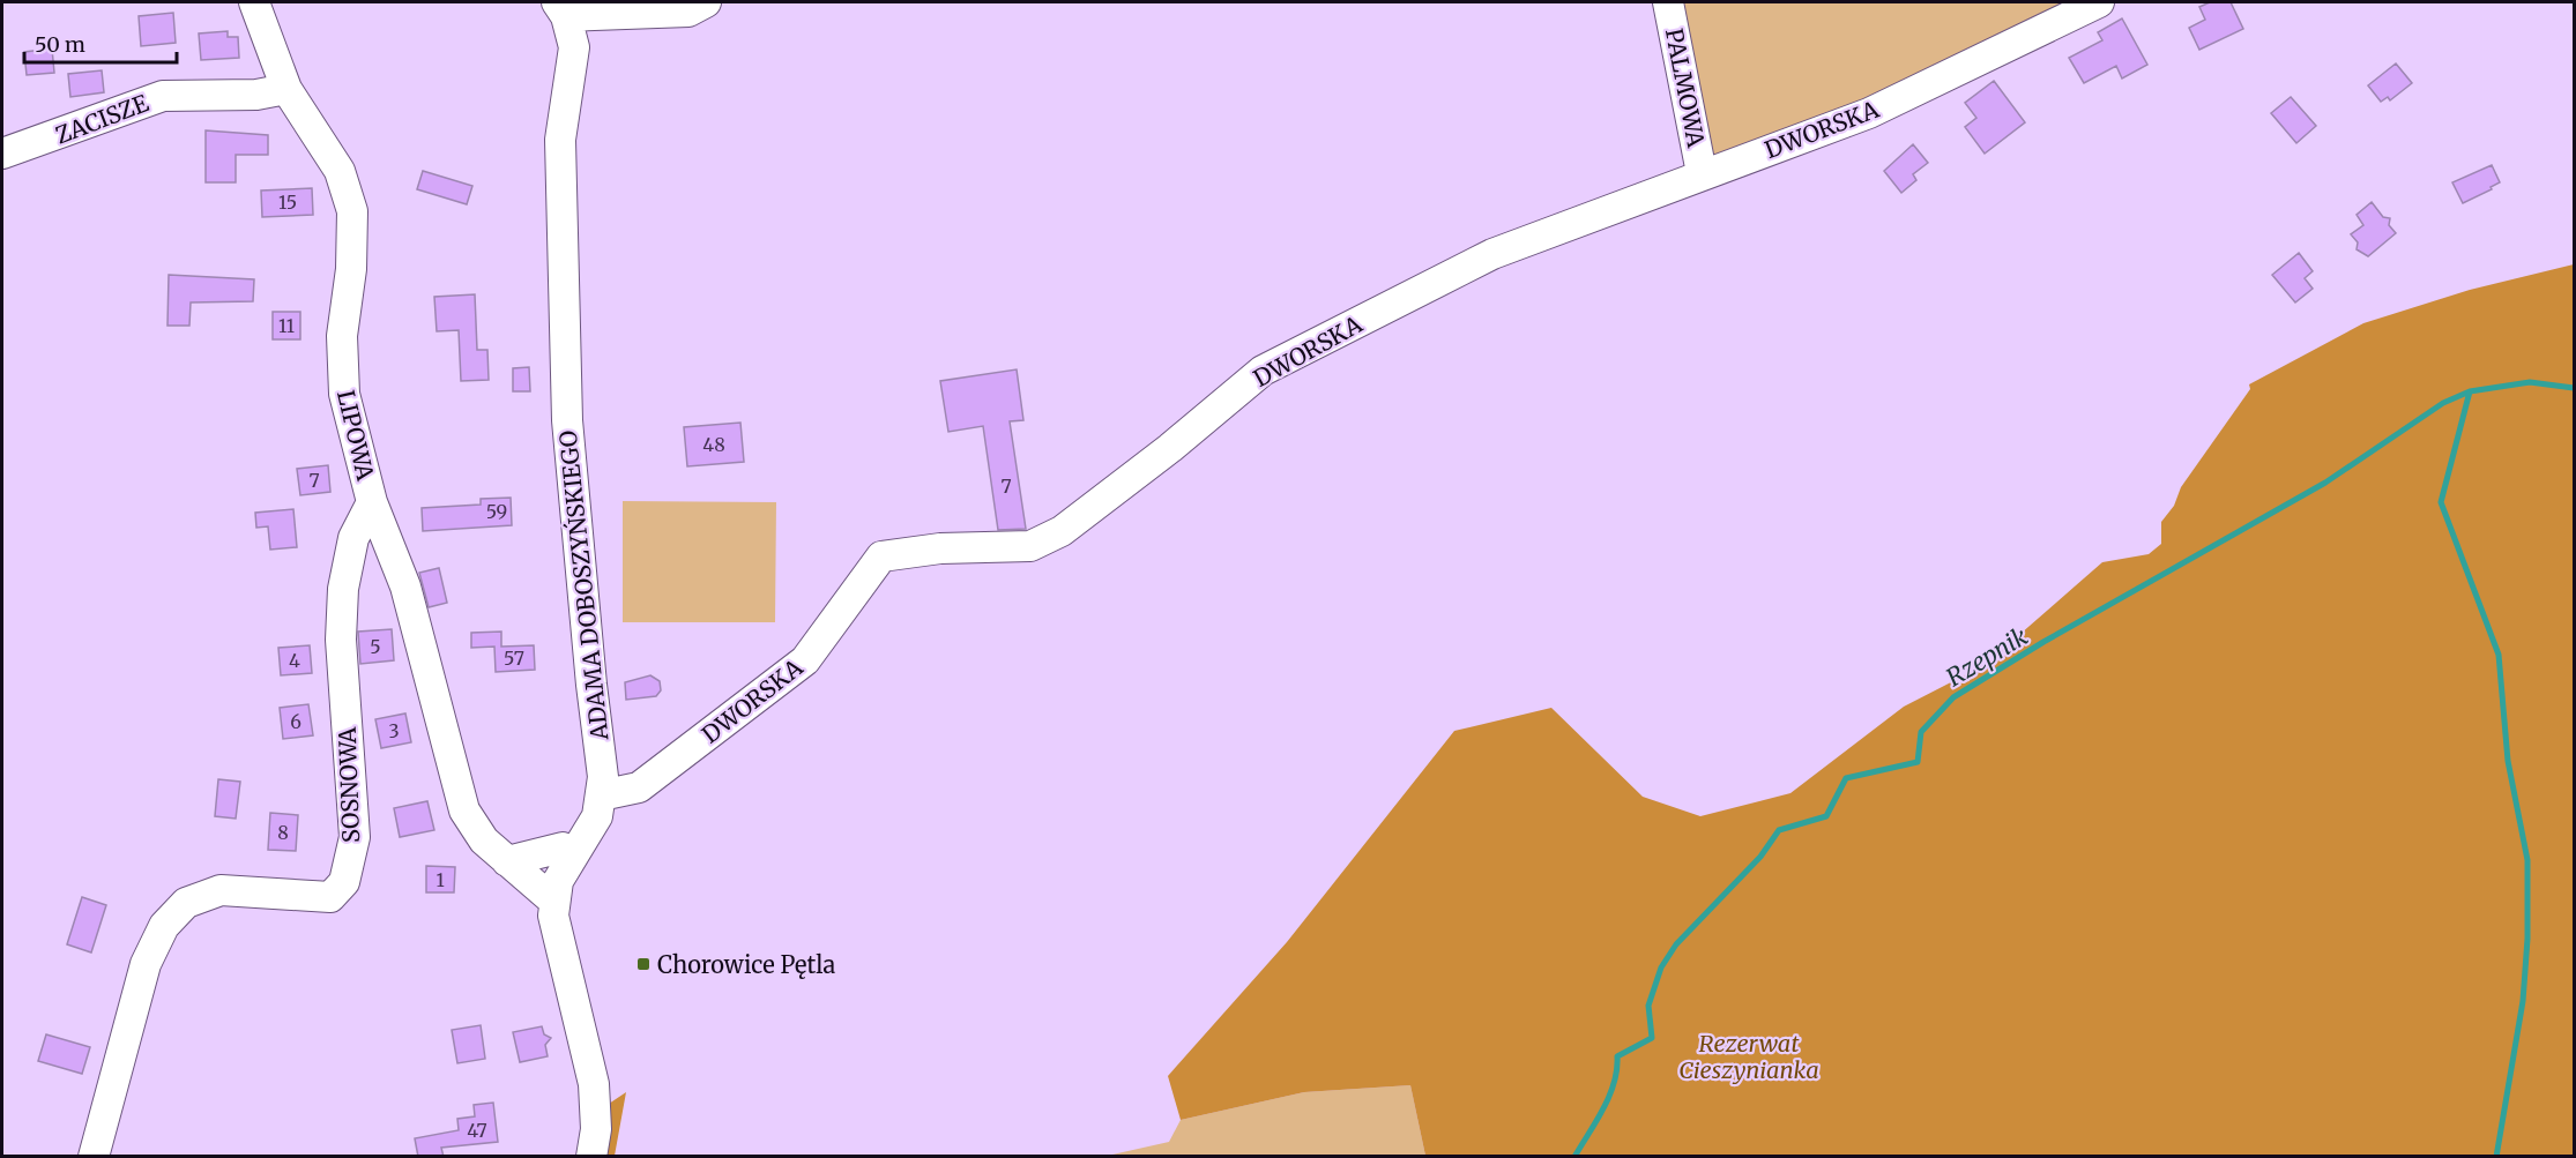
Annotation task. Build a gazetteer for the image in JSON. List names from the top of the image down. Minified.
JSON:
{"streets":{"street":["PALMOWA","ZACISZE","DWORSKA","LIPOWA","ADAMA DOBOSZYŃSKIEGO","SOSNOWA"]},"crossings":[["PALMOWA","DWORSKA"],["ZACISZE","LIPOWA"],["DWORSKA","ADAMA DOBOSZYŃSKIEGO"],["LIPOWA","ADAMA DOBOSZYŃSKIEGO"],["LIPOWA","SOSNOWA"]],"water":["Rzepnik"],"parks":["Rezerwat Cieszynianka"],"places":{"transit":["Chorowice Pętla"]},"house_numbers":["15","11","48","7","7","59","5","57","4","6","3","8","1","47"],"scale_bar":"50 m"}
